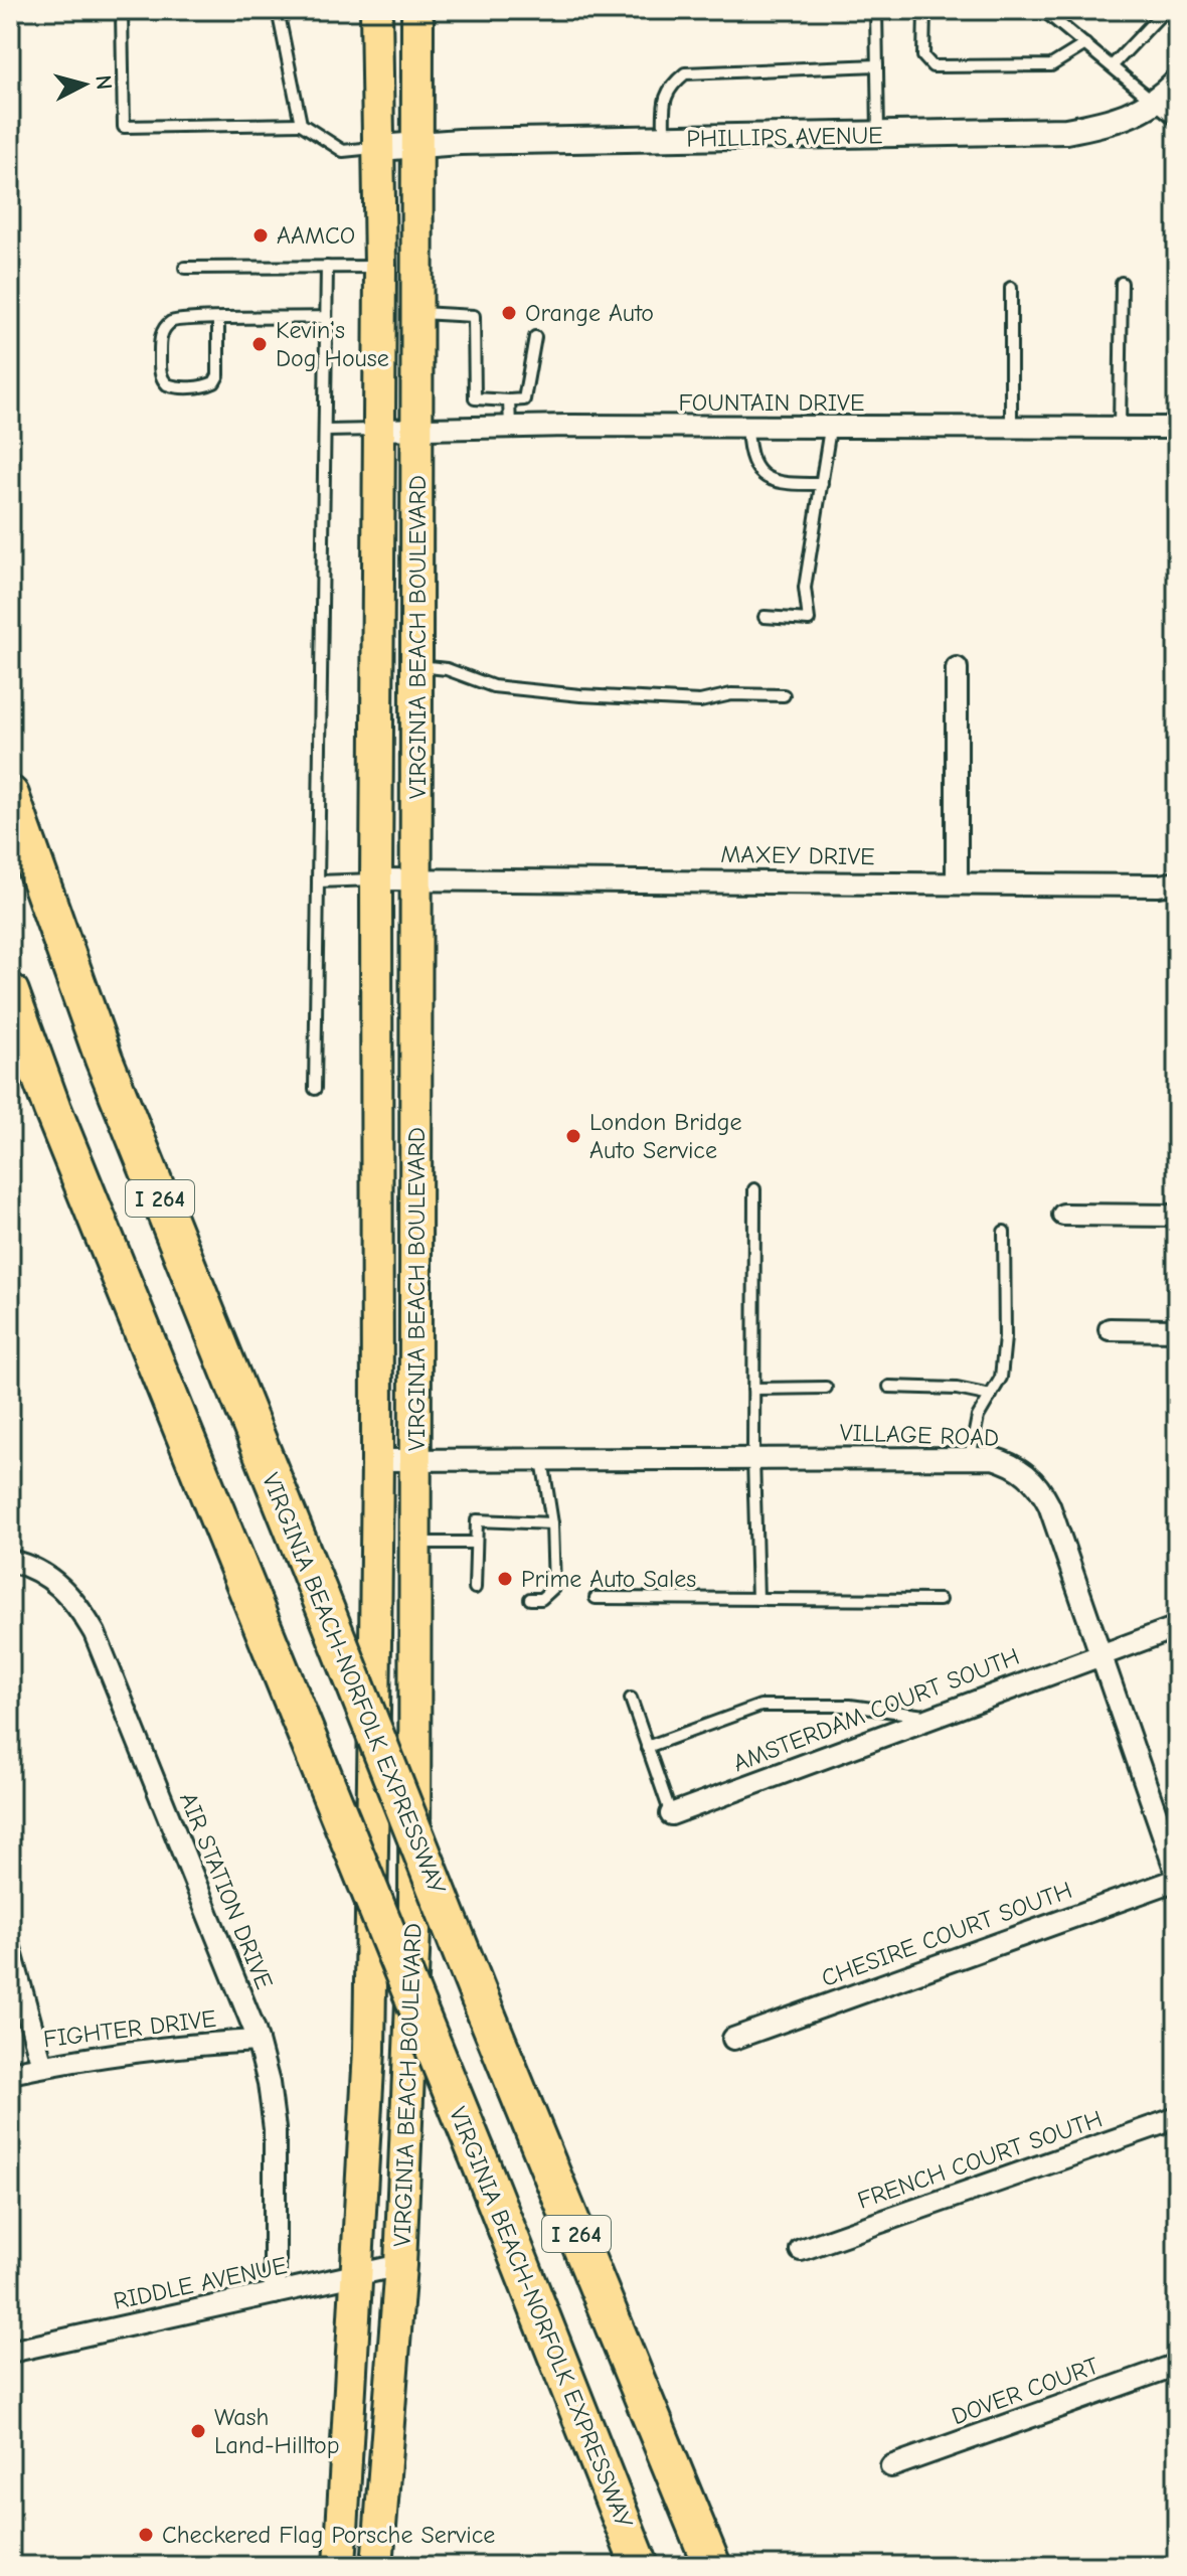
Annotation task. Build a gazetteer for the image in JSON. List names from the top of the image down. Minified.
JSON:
{"streets":{"highway":["I 264","VIRGINIA BEACH-NORFOLK EXPRESSWAY"],"main road":["VIRGINIA BEACH BOULEVARD"],"street":["PHILLIPS AVENUE","FOUNTAIN DRIVE","MAXEY DRIVE","VILLAGE ROAD","AMSTERDAM COURT SOUTH","AIR STATION DRIVE","CHESIRE COURT SOUTH","FIGHTER DRIVE","FRENCH COURT SOUTH","RIDDLE AVENUE","DOVER COURT"]},"crossings":[["PHILLIPS AVENUE","VIRGINIA BEACH BOULEVARD"],["FOUNTAIN DRIVE","VIRGINIA BEACH BOULEVARD"],["VIRGINIA BEACH BOULEVARD","MAXEY DRIVE"],["VIRGINIA BEACH BOULEVARD","VILLAGE ROAD"],["VIRGINIA BEACH BOULEVARD","RIDDLE AVENUE"],["VILLAGE ROAD","AMSTERDAM COURT SOUTH"],["VILLAGE ROAD","CHESIRE COURT SOUTH"],["AIR STATION DRIVE","FIGHTER DRIVE"],["AIR STATION DRIVE","RIDDLE AVENUE"]],"places":["AAMCO","Orange Auto","Kevin's Dog House","London Bridge Auto Service","Prime Auto Sales","Wash Land-Hilltop","Checkered Flag Porsche Service"],"north":"right"}
